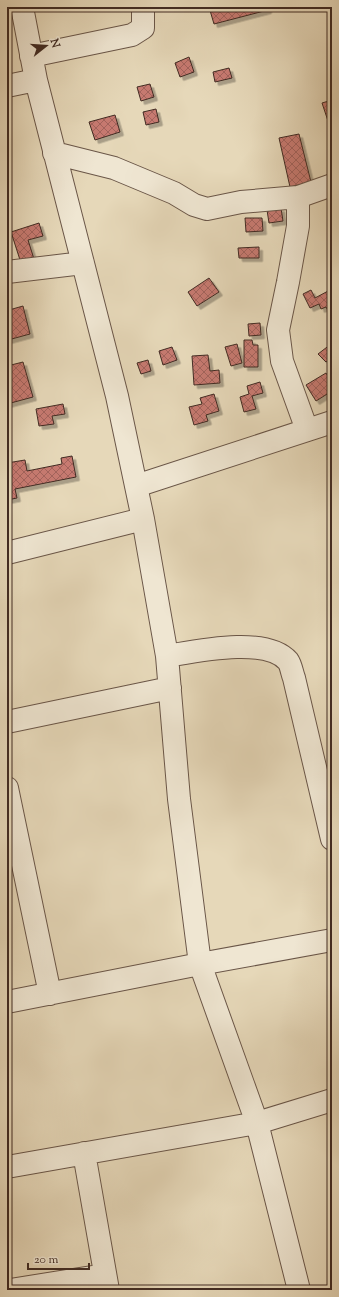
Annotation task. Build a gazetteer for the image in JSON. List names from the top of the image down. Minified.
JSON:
{"scale_bar":"20 m","north":"right"}
